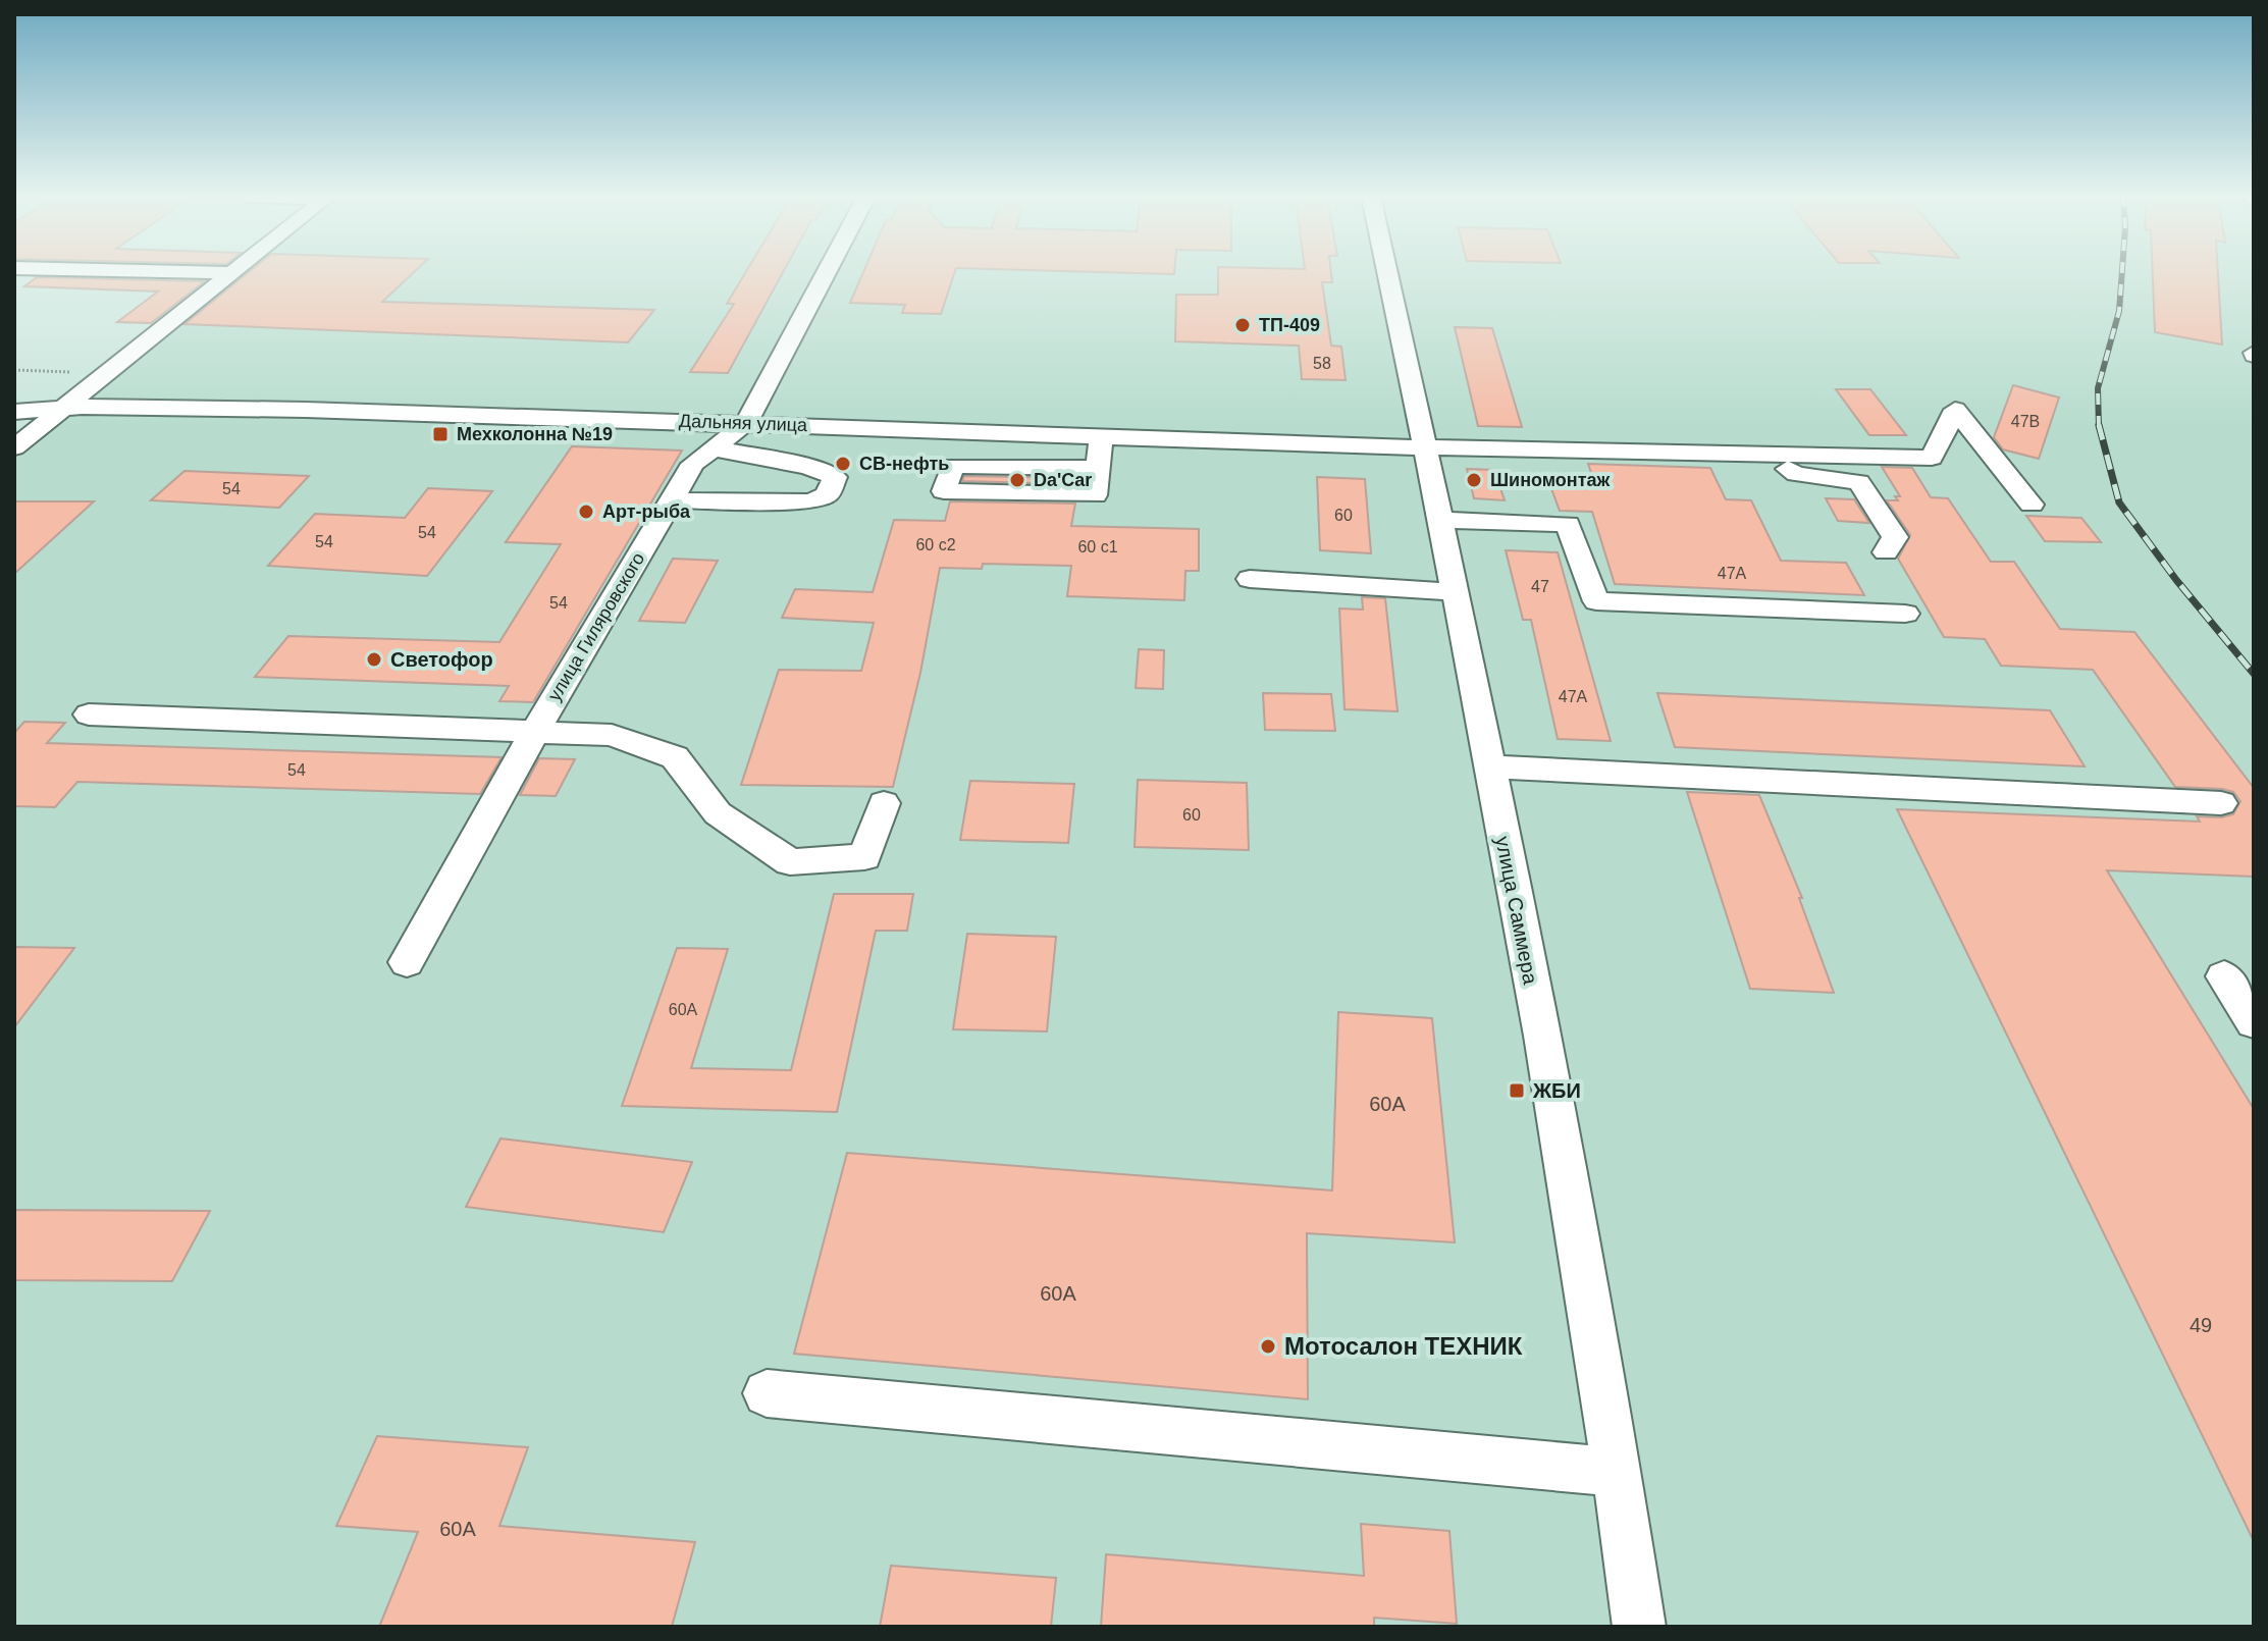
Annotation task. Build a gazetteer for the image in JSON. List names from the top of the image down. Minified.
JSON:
{"streets":{"street":["Дальняя улица","улица Гиляровского","улица Саммера"]},"crossings":[["Дальняя улица","улица Гиляровского"],["Дальняя улица","улица Саммера"]],"places":{"other":["ТП-409","СВ-нефть","Da'Car","Шиномонтаж","Арт-рыба","Светофор","Мотосалон ТЕХНИК"],"transit":["Мехколонна №19","ЖБИ"]},"house_numbers":["58","47В","54","60","54","54","60 с2","60 с1","47А","47","54","47А","54","60","60А","60А","60А","49","60А"]}
